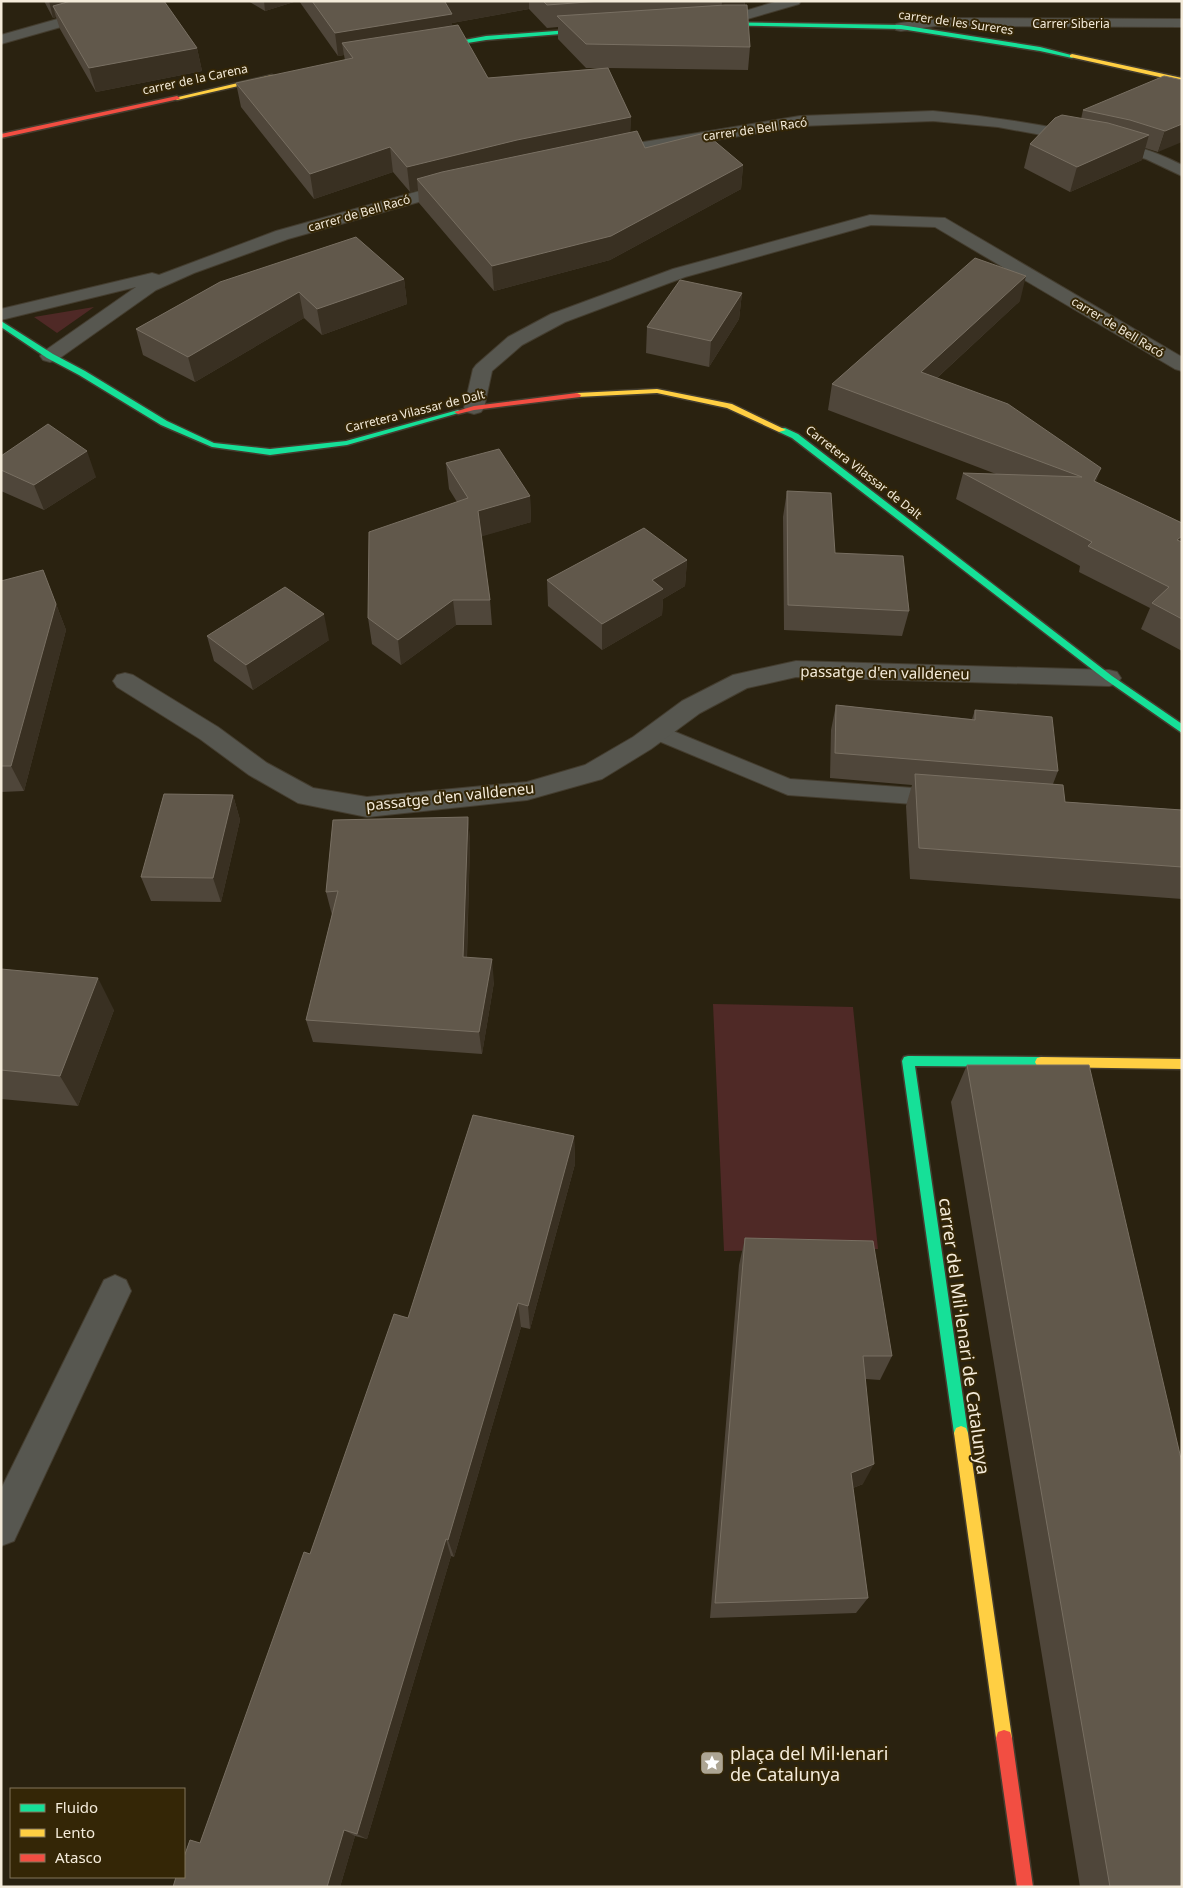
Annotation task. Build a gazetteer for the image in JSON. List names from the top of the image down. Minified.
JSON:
{"streets":{"street":["carrer de les Sureres","Carrer Siberia","carrer de la Carena","carrer de Bell Racó","Carretera Vilassar de Dalt","passatge d'en valldeneu","carrer del Mil·lenari de Catalunya"]},"crossings":[["carrer de les Sureres","Carrer Siberia"],["carrer de Bell Racó","Carretera Vilassar de Dalt"],["Carretera Vilassar de Dalt","passatge d'en valldeneu"]],"places":{"place":["plaça del Mil·lenari de Catalunya"]},"legend":["Fluido","Lento","Atasco"]}
